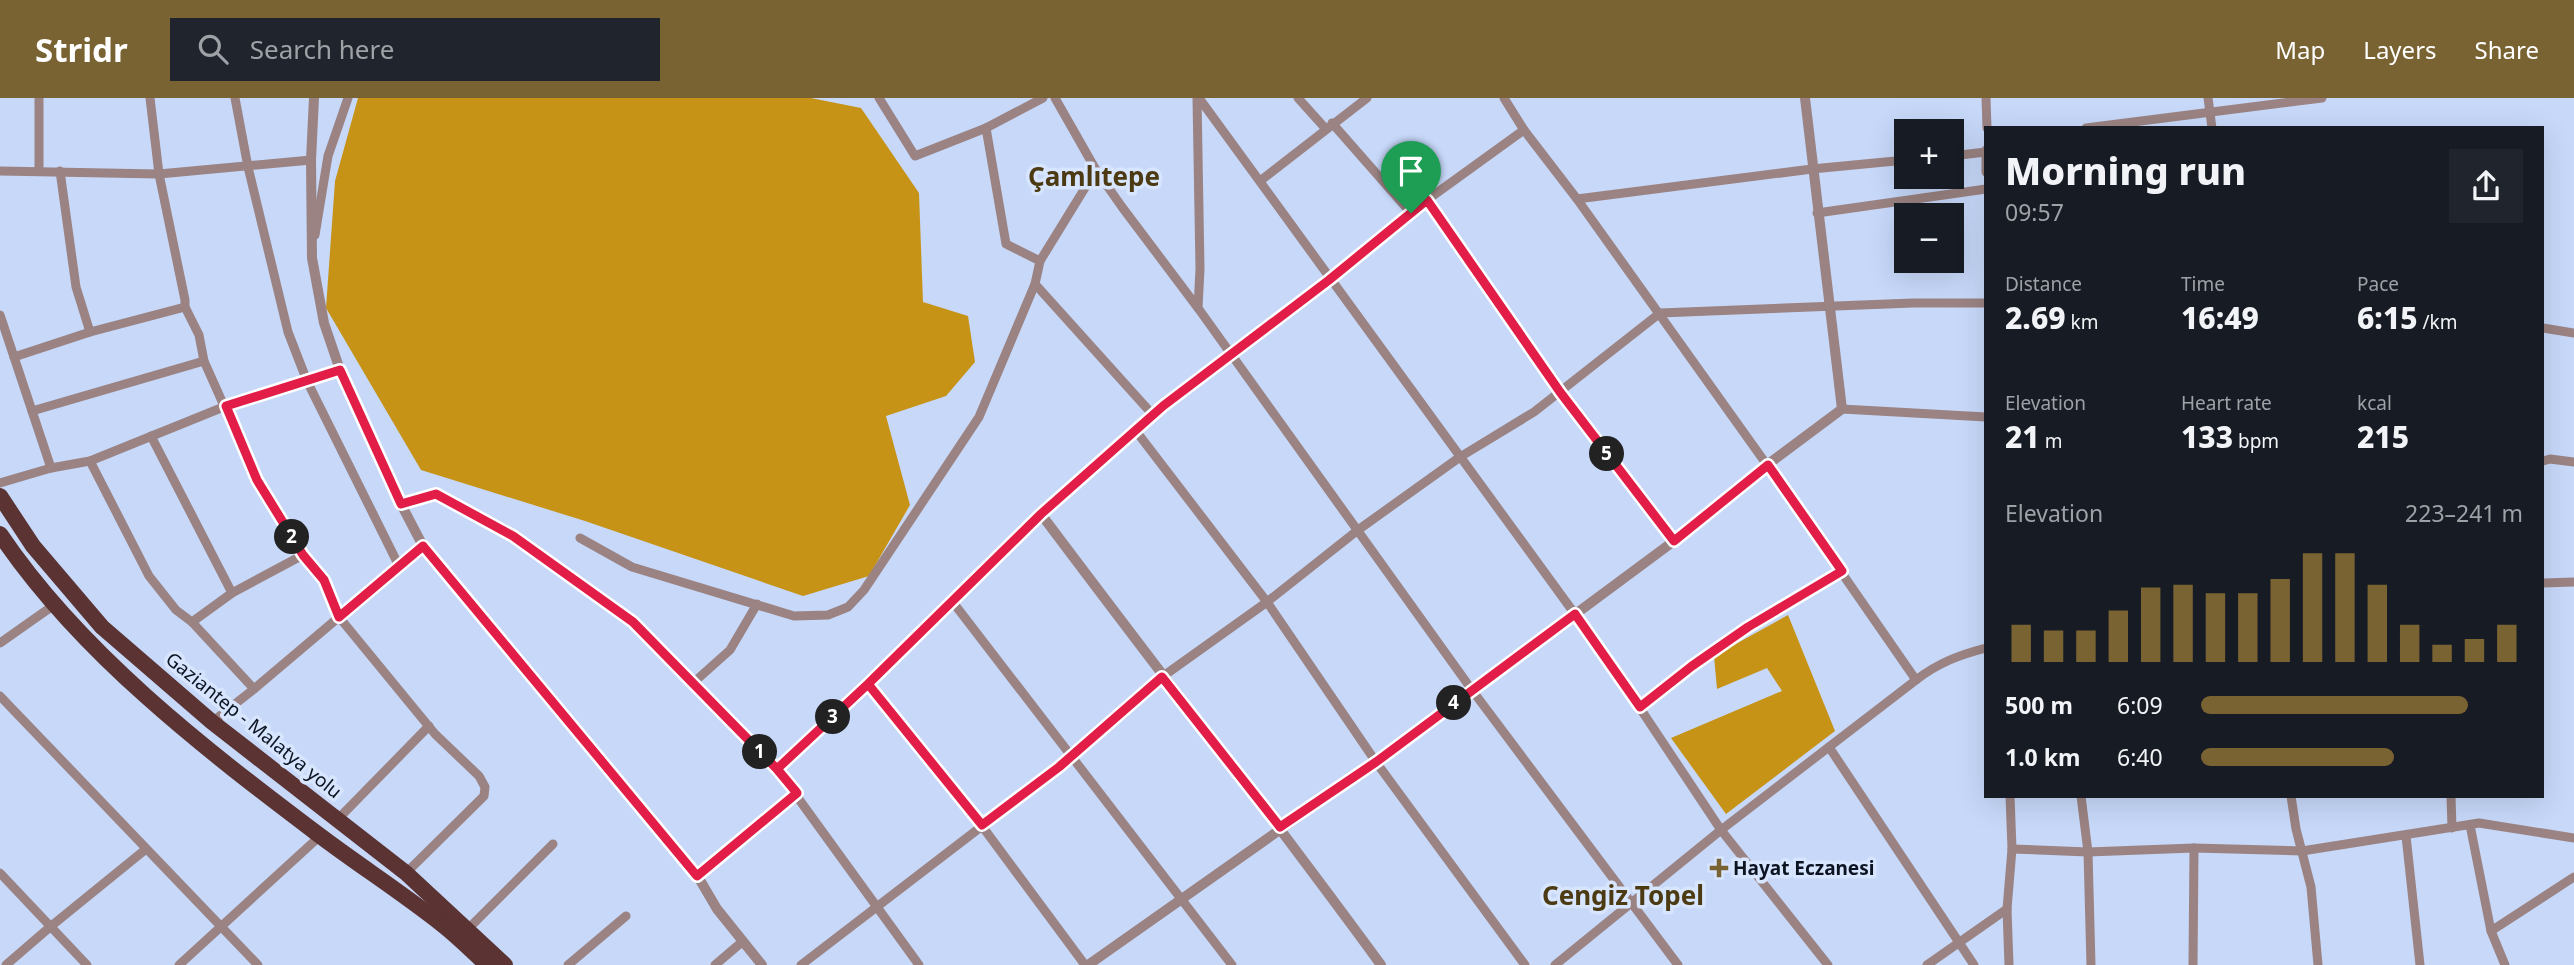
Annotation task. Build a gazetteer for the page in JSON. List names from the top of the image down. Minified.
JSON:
{"streets":{"highway":["Gaziantep - Malatya yolu"]},"districts":["Çamlıtepe","Cengiz Topel"],"places":{"health":["Hayat Eczanesi"]},"page":{"header":"Stridr","search":"Search here","nav":["Map","Layers","Share"],"map_buttons":["+","−"],"heading":["Morning run","09:57"],"stats":[["Distance","2.69 km"],["Time","16:49"],["Pace","6:15 /km"],["Elevation","21 m"],["Heart rate","133 bpm"],["kcal","215"]],"pins":["5","2","4","3","1"],"chart":["Elevation","223–241 m"],"list":[{"name":"500 m","note":"6:09"},{"name":"1.0 km","note":"6:40"}]}}
